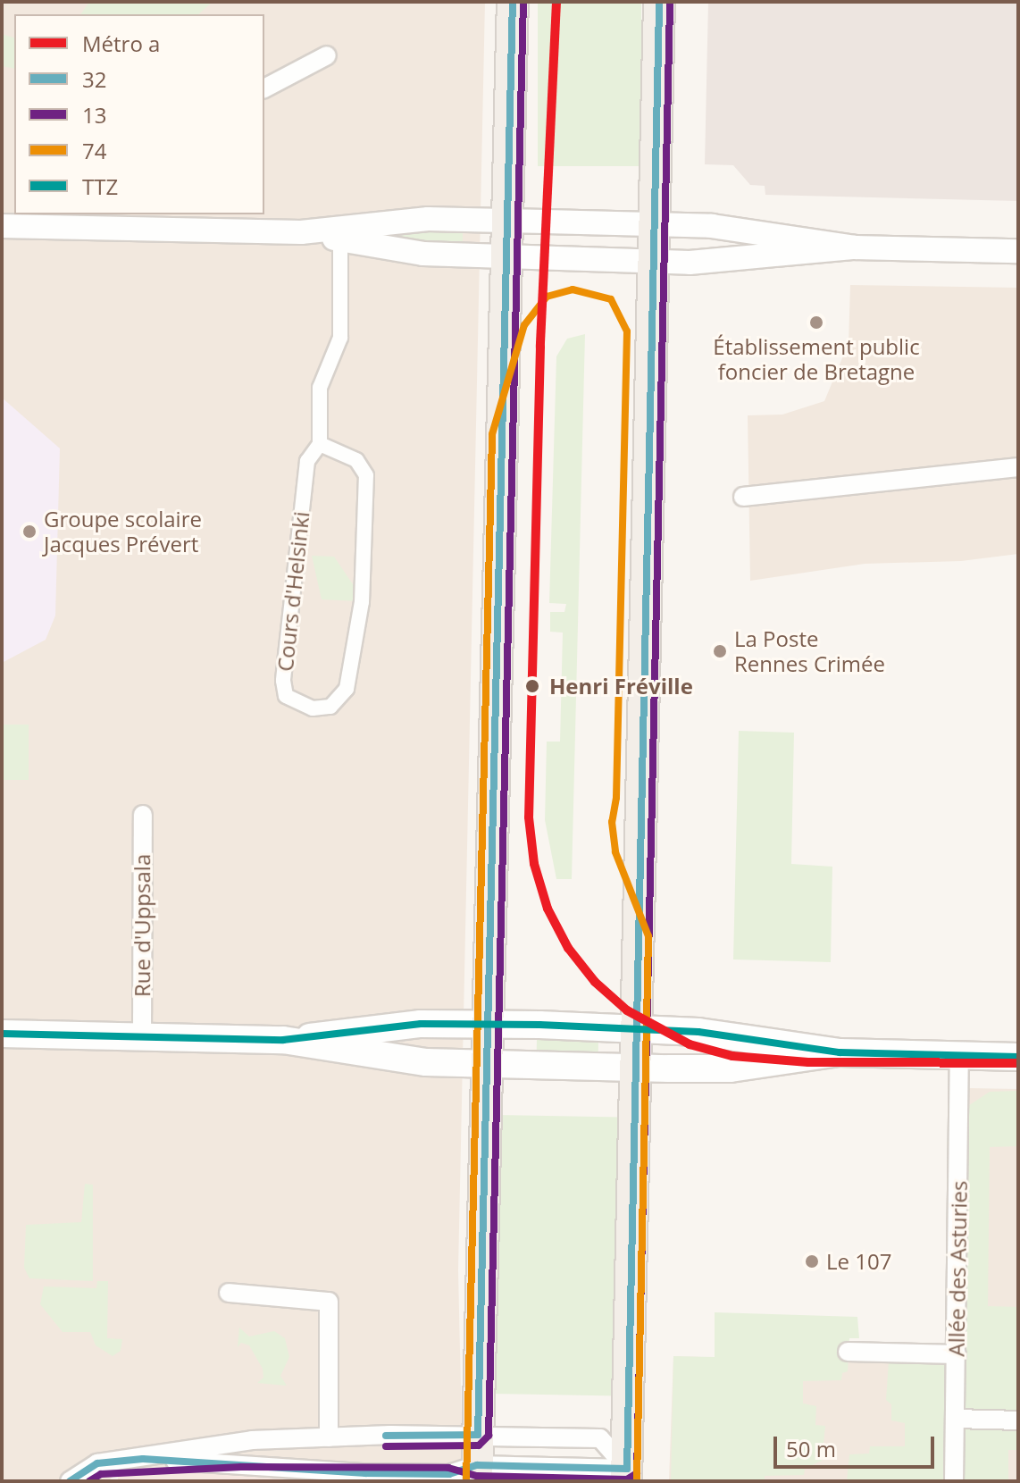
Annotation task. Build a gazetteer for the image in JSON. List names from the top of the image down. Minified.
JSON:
{"streets":{"street":["Cours d'Helsinki","Rue d'Uppsala","Allée des Asturies"]},"places":["Établissement public foncier de Bretagne","Groupe scolaire Jacques Prévert","La Poste Rennes Crimée","Henri Fréville","Le 107"],"lines":["metro line a","transit line 32","transit line 13","transit line 74","transit line TTZ"],"legend":["Métro a","32","13","74","TTZ"],"scale_bar":"50 m"}
